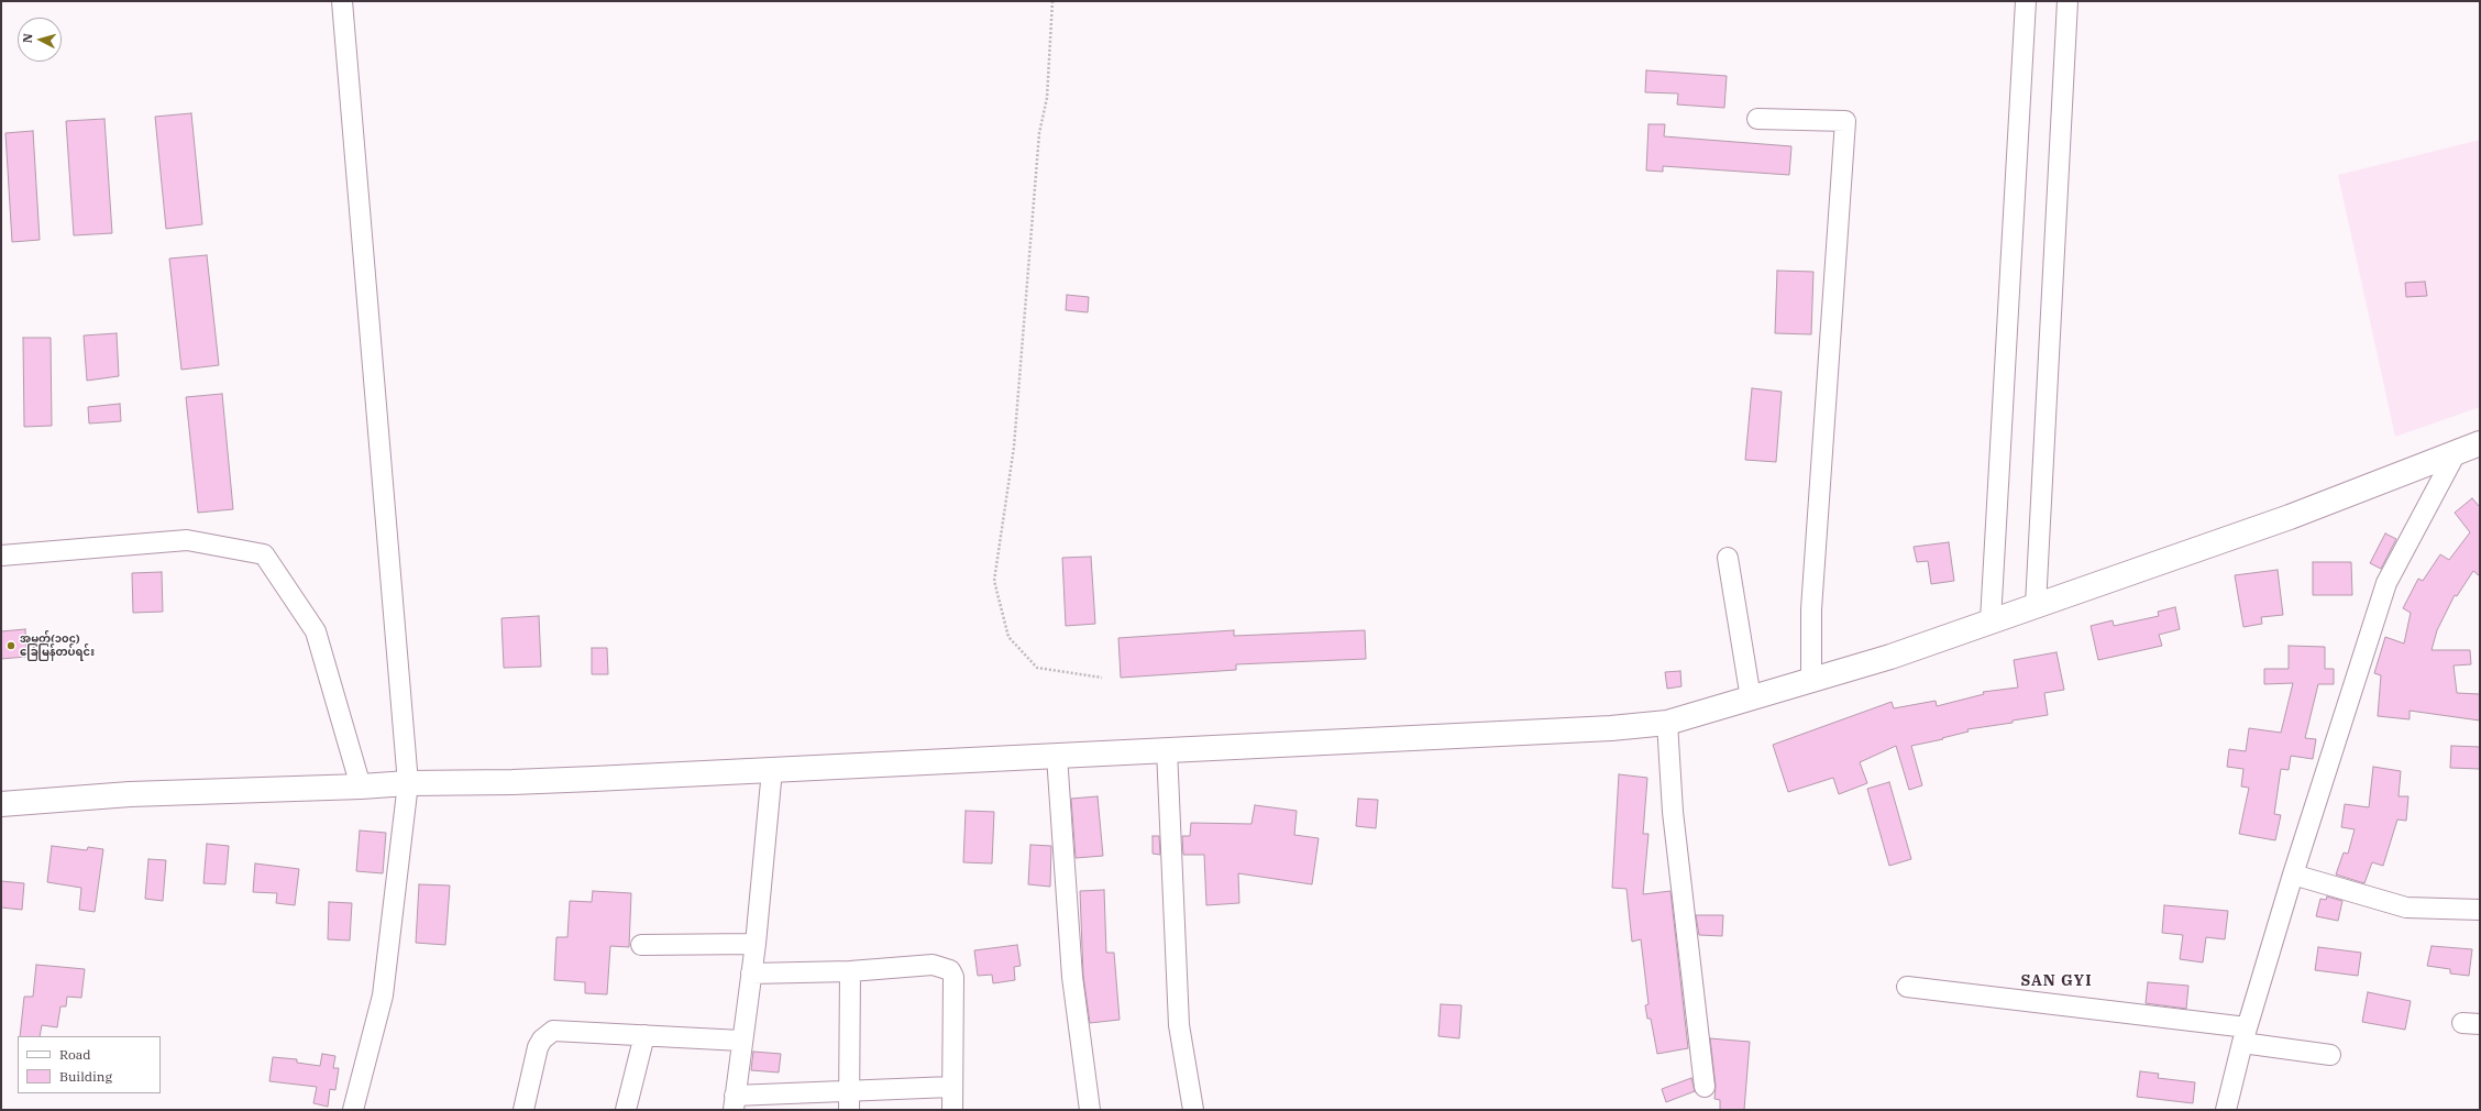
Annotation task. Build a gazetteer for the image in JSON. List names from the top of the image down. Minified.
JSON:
{"districts":["SAN GYI"],"places":["အမှတ်(၁၀၄) ခြေမြန်တပ်ရင်း"],"legend":["Road","Building"],"north":"left"}
